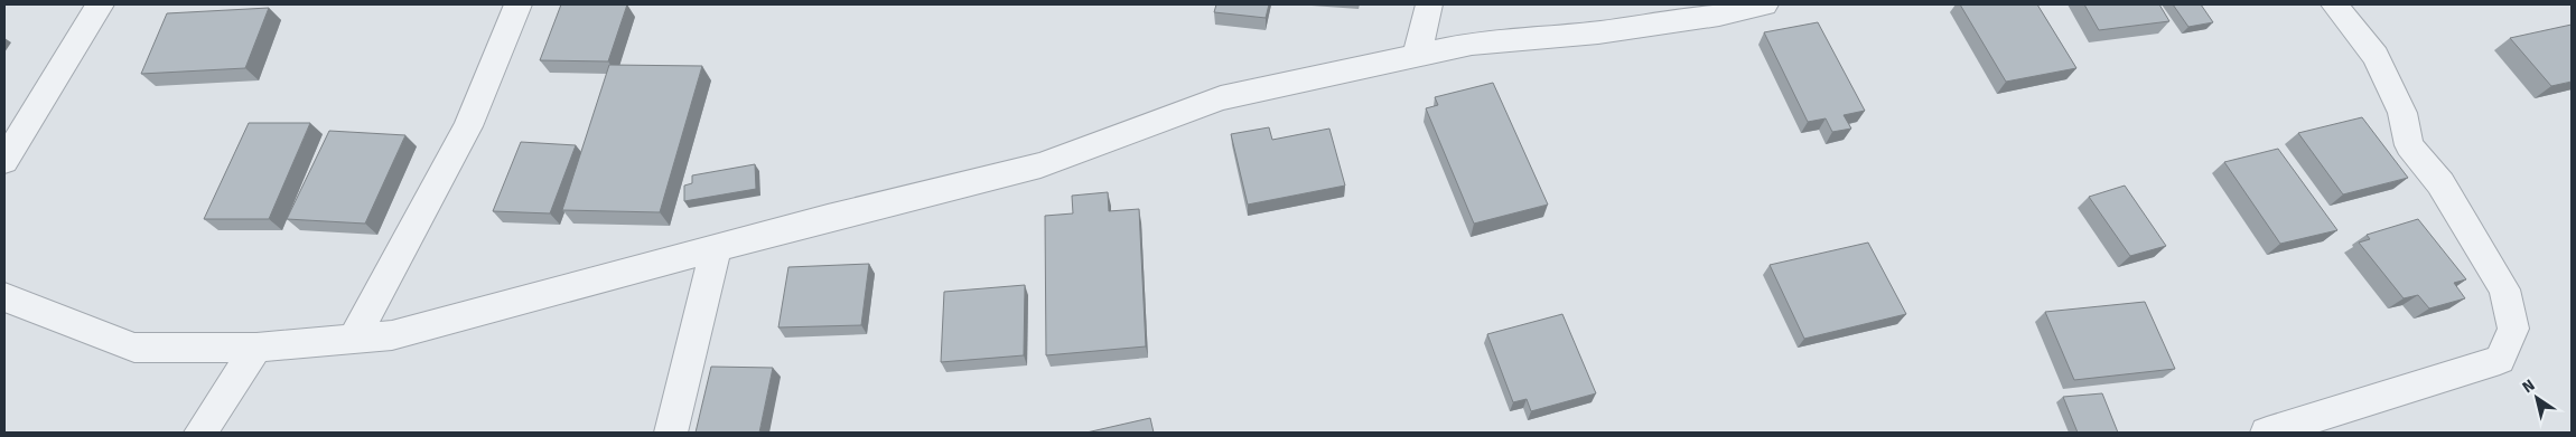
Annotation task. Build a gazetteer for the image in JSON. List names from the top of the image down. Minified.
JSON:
{"north":"top left"}
